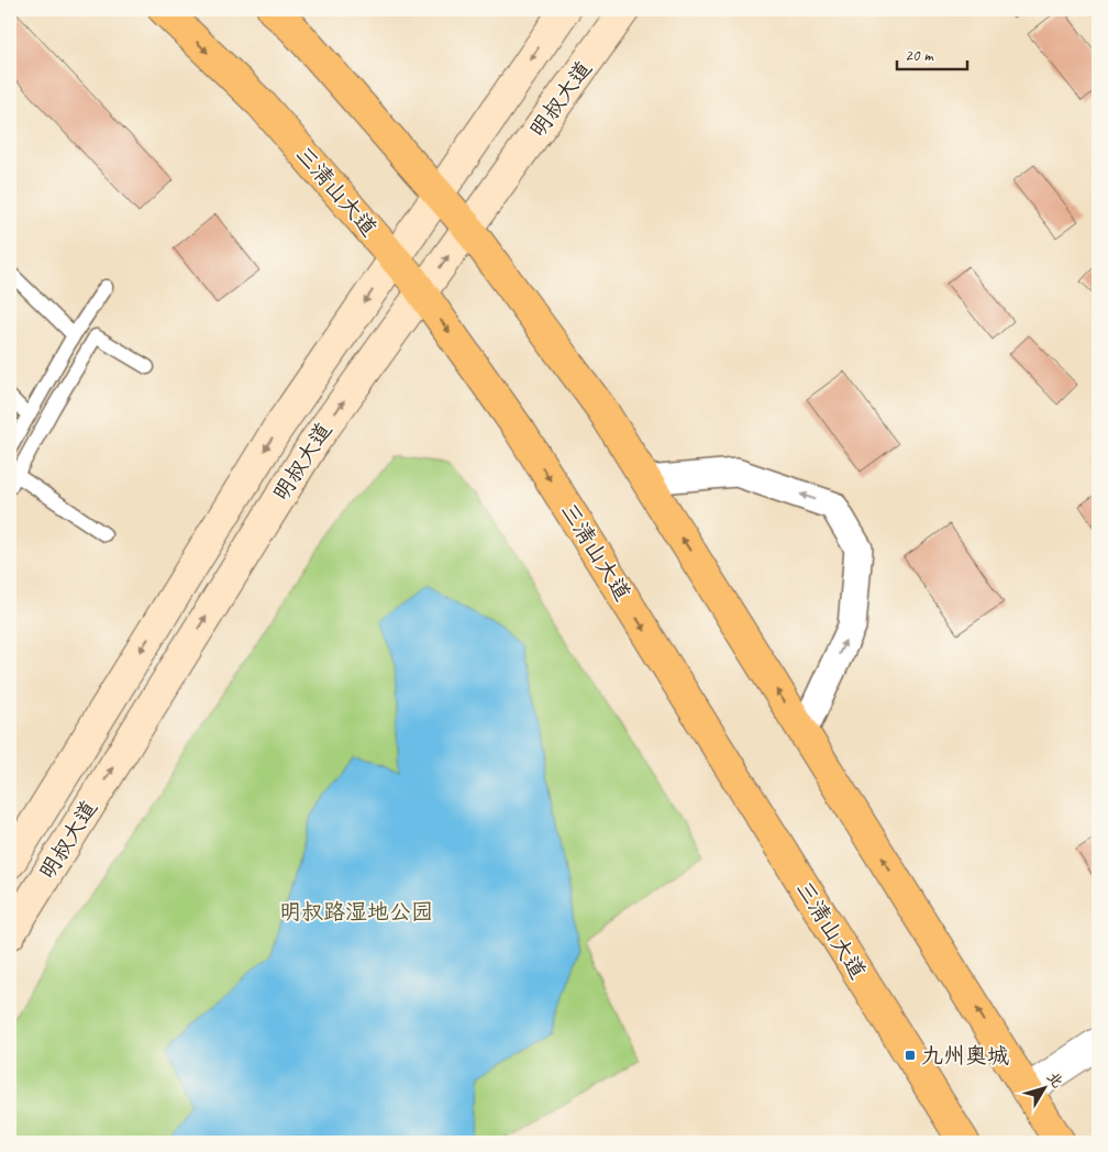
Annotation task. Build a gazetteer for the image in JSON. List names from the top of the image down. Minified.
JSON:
{"streets":{"highway":["三清山大道"],"main road":["明叔大道"]},"crossings":[["明叔大道","三清山大道"]],"parks":["明叔路湿地公园"],"places":{"transit":["九州奥城"]},"scale_bar":"20 m","north":"top right"}
